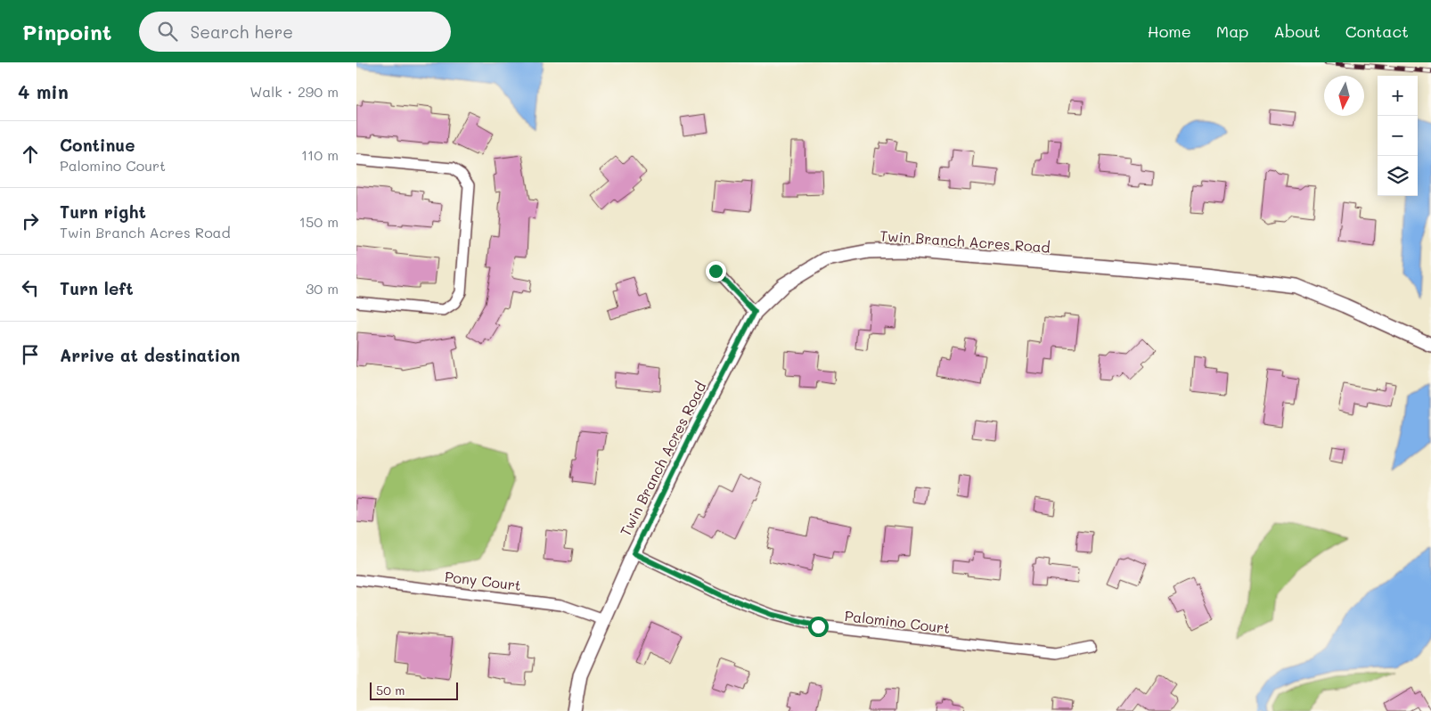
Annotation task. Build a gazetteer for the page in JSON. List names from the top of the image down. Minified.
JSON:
{"streets":{"street":["Twin Branch Acres Road","Pony Court","Palomino Court"]},"crossings":[["Twin Branch Acres Road","Pony Court"],["Twin Branch Acres Road","Palomino Court"]],"scale_bar":"50 m","north":"bottom","page":{"header":"Pinpoint","search":"Search here","nav":["Home","Map","About","Contact"],"heading":["4 min","Walk · 290 m"],"map_buttons":["+","−"],"list":[["Continue","Palomino Court","110 m"],["Turn right","Twin Branch Acres Road","150 m"],["Turn left","30 m"],"Arrive at destination"],"scale":"50 m"}}
